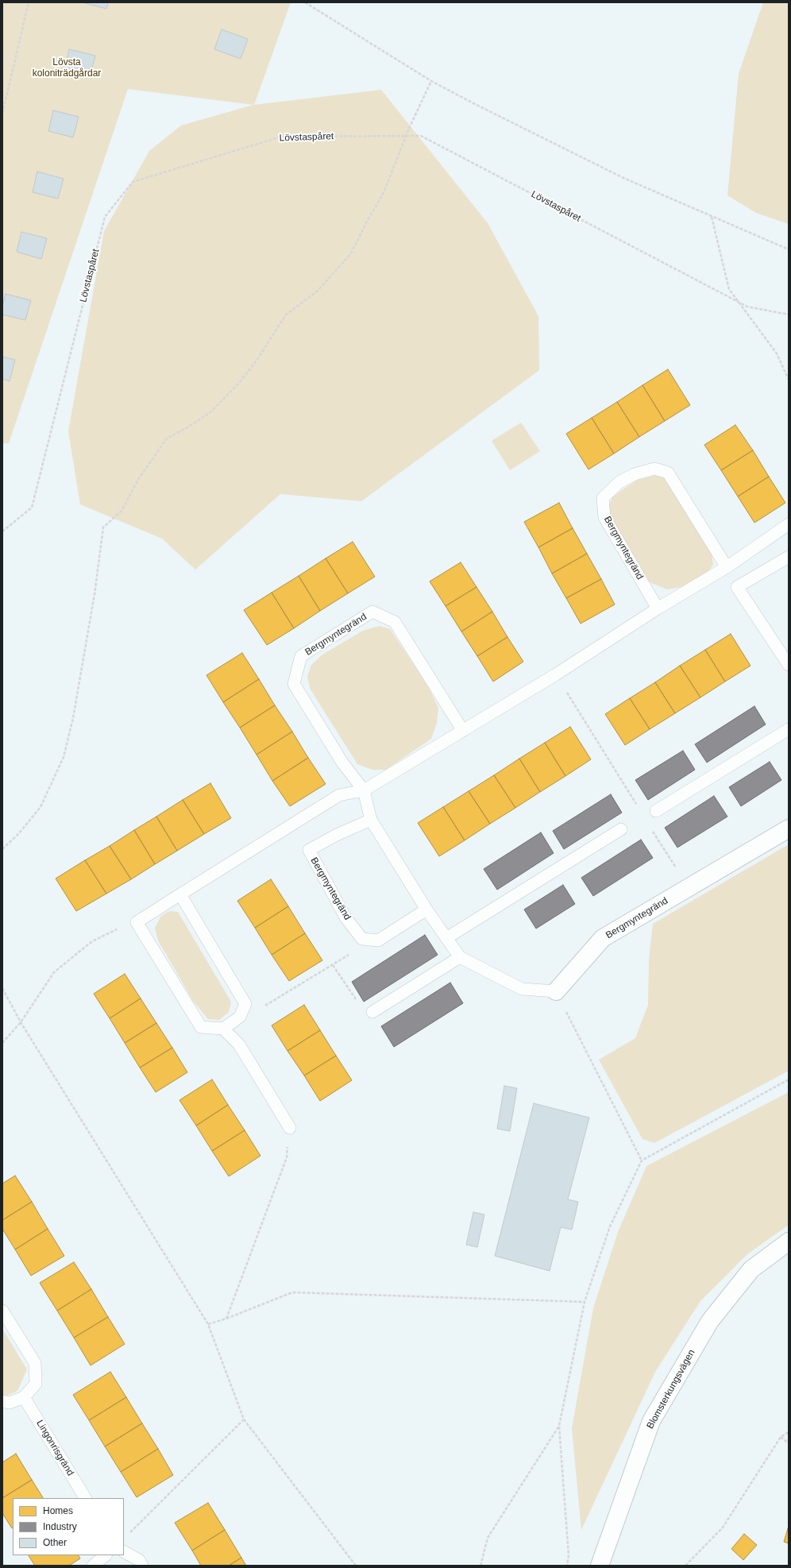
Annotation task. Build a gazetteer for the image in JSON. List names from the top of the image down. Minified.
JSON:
{"streets":{"street":["Bergmyntegränd","Blomsterkungsvägen"],"lane":["Lingonrisgränd"],"path":["Lövstaspåret"]},"parks":["Lövsta koloniträdgårdar"],"legend":["Homes","Industry","Other"]}
